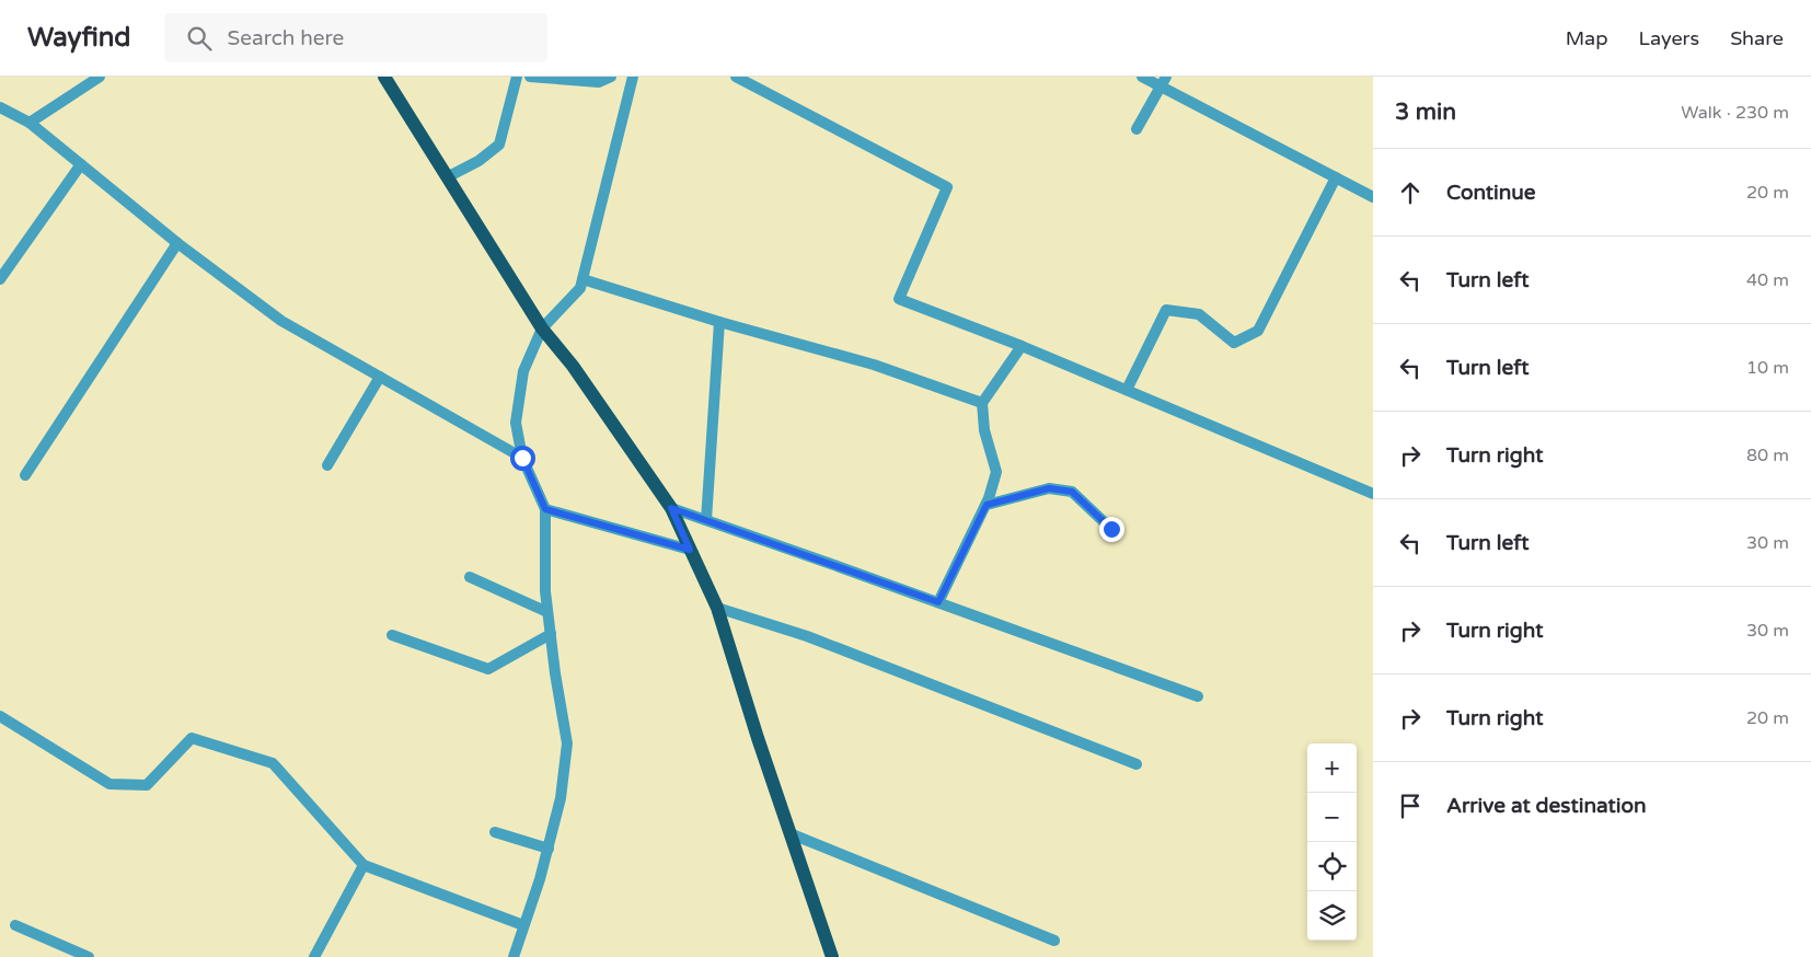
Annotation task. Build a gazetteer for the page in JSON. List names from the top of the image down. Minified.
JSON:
{"page":{"header":"Wayfind","search":"Search here","nav":["Map","Layers","Share"],"heading":["3 min","Walk · 230 m"],"list":[["Continue","20 m"],["Turn left","40 m"],["Turn left","10 m"],["Turn right","80 m"],["Turn left","30 m"],["Turn right","30 m"],["Turn right","20 m"],"Arrive at destination"],"map_buttons":["+","−"]}}
